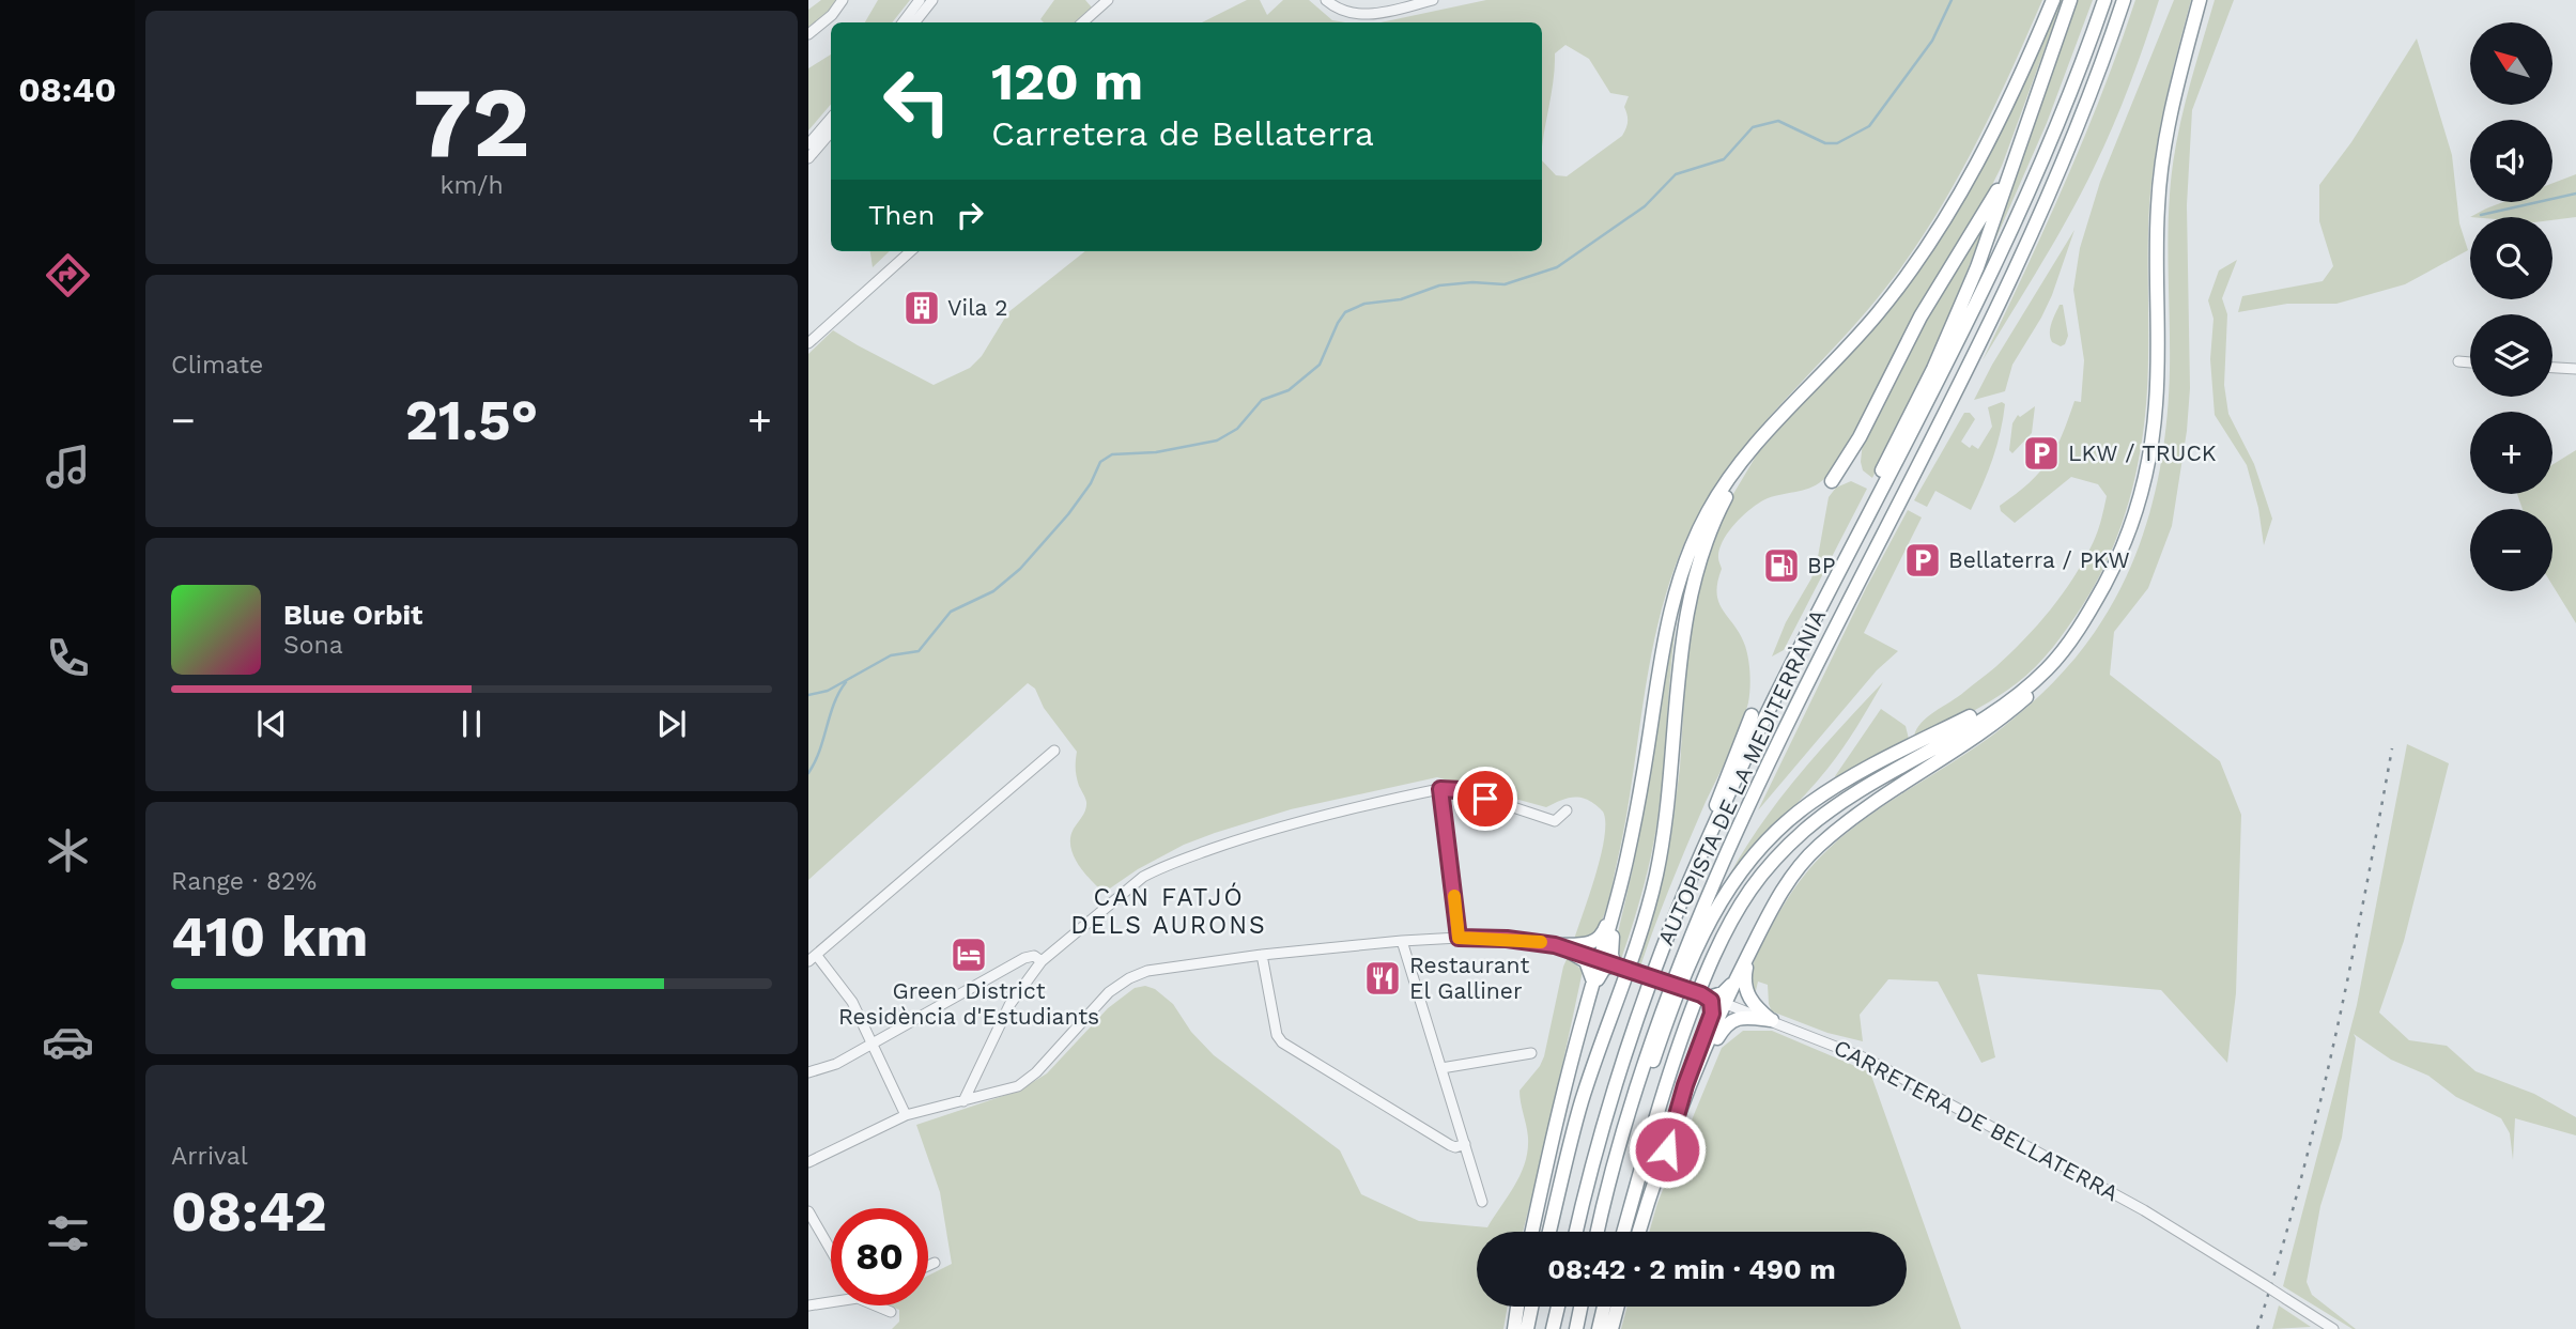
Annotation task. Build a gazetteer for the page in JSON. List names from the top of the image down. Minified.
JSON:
{"streets":{"highway":["AUTOPISTA DE LA MEDITERRÀNIA"],"street":["CARRETERA DE BELLATERRA"]},"districts":["CAN FATJÓ DELS AURONS"],"places":{"building":["Vila 2"],"parking":["LKW / TRUCK","Bellaterra / PKW"],"fuel station":["BP"],"hotel":["Green District Residència d'Estudiants"],"restaurant":["Restaurant El Galliner"]},"north":"top left","page":{"tabs":"08:40","tile":[["72","km/h"],"Climate",["Range · 82%","410 km"],["Arrival","08:42"]],"map_buttons":["+","−"],"turn":["120 m","Carretera de Bellaterra"],"then":"Then","heat":["−","21.5°","+"],"song":["Blue Orbit","Sona"],"limit":"80","trip":"08:42 · 2 min · 490 m"}}
